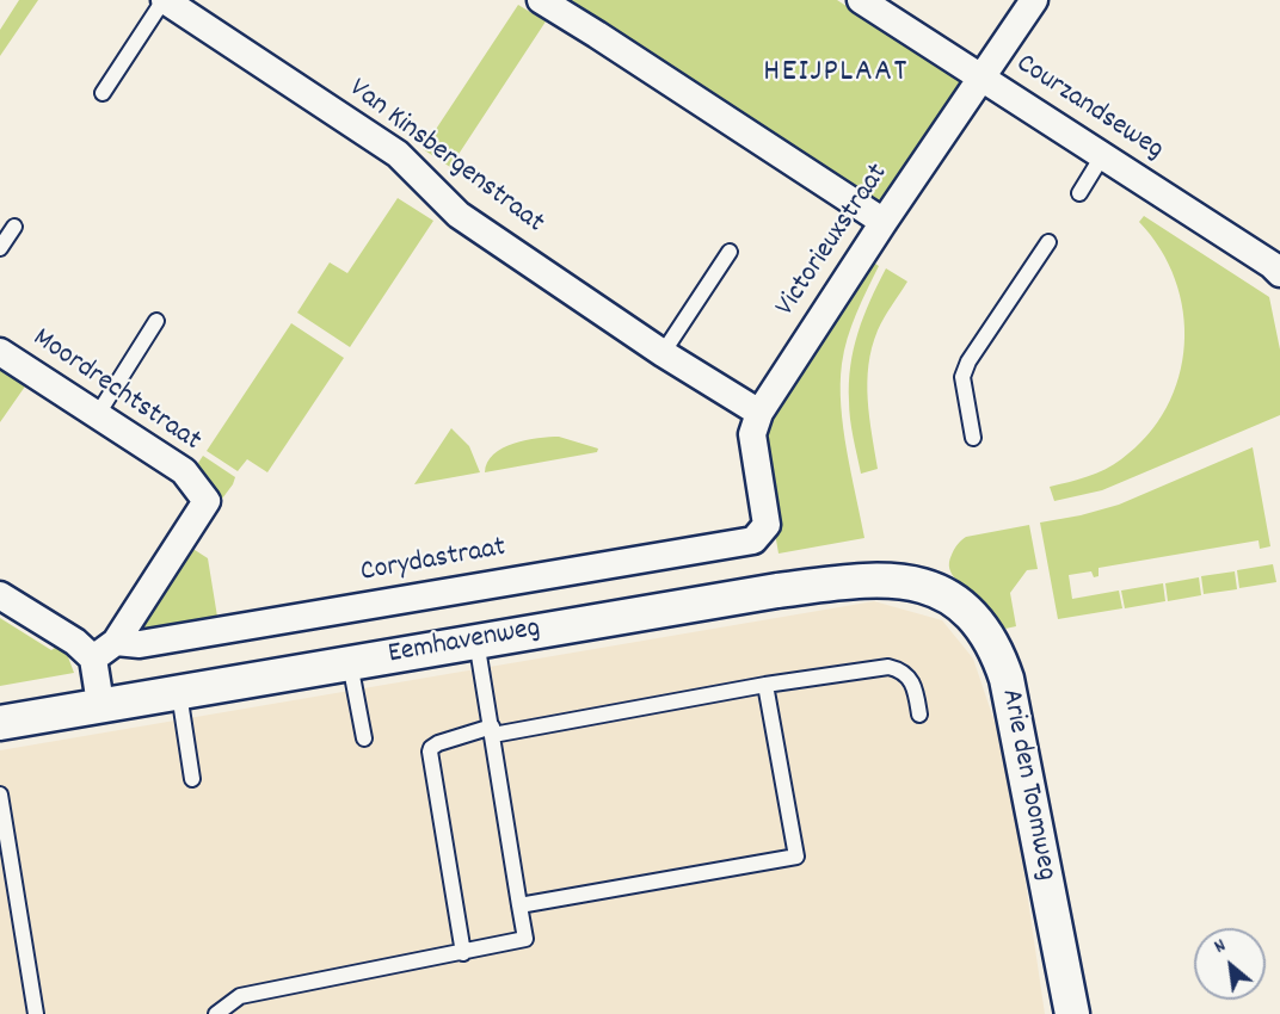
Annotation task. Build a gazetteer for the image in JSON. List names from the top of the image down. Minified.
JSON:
{"streets":{"street":["Courzandseweg","Van Kinsbergenstraat","Victorieuxstraat","Moordrechtstraat","Corydastraat","Eemhavenweg","Arie den Toomweg"]},"crossings":[["Courzandseweg","Victorieuxstraat"],["Van Kinsbergenstraat","Victorieuxstraat"],["Victorieuxstraat","Corydastraat"],["Moordrechtstraat","Corydastraat"],["Eemhavenweg","Arie den Toomweg"]],"districts":["HEIJPLAAT"],"north":"top left"}
